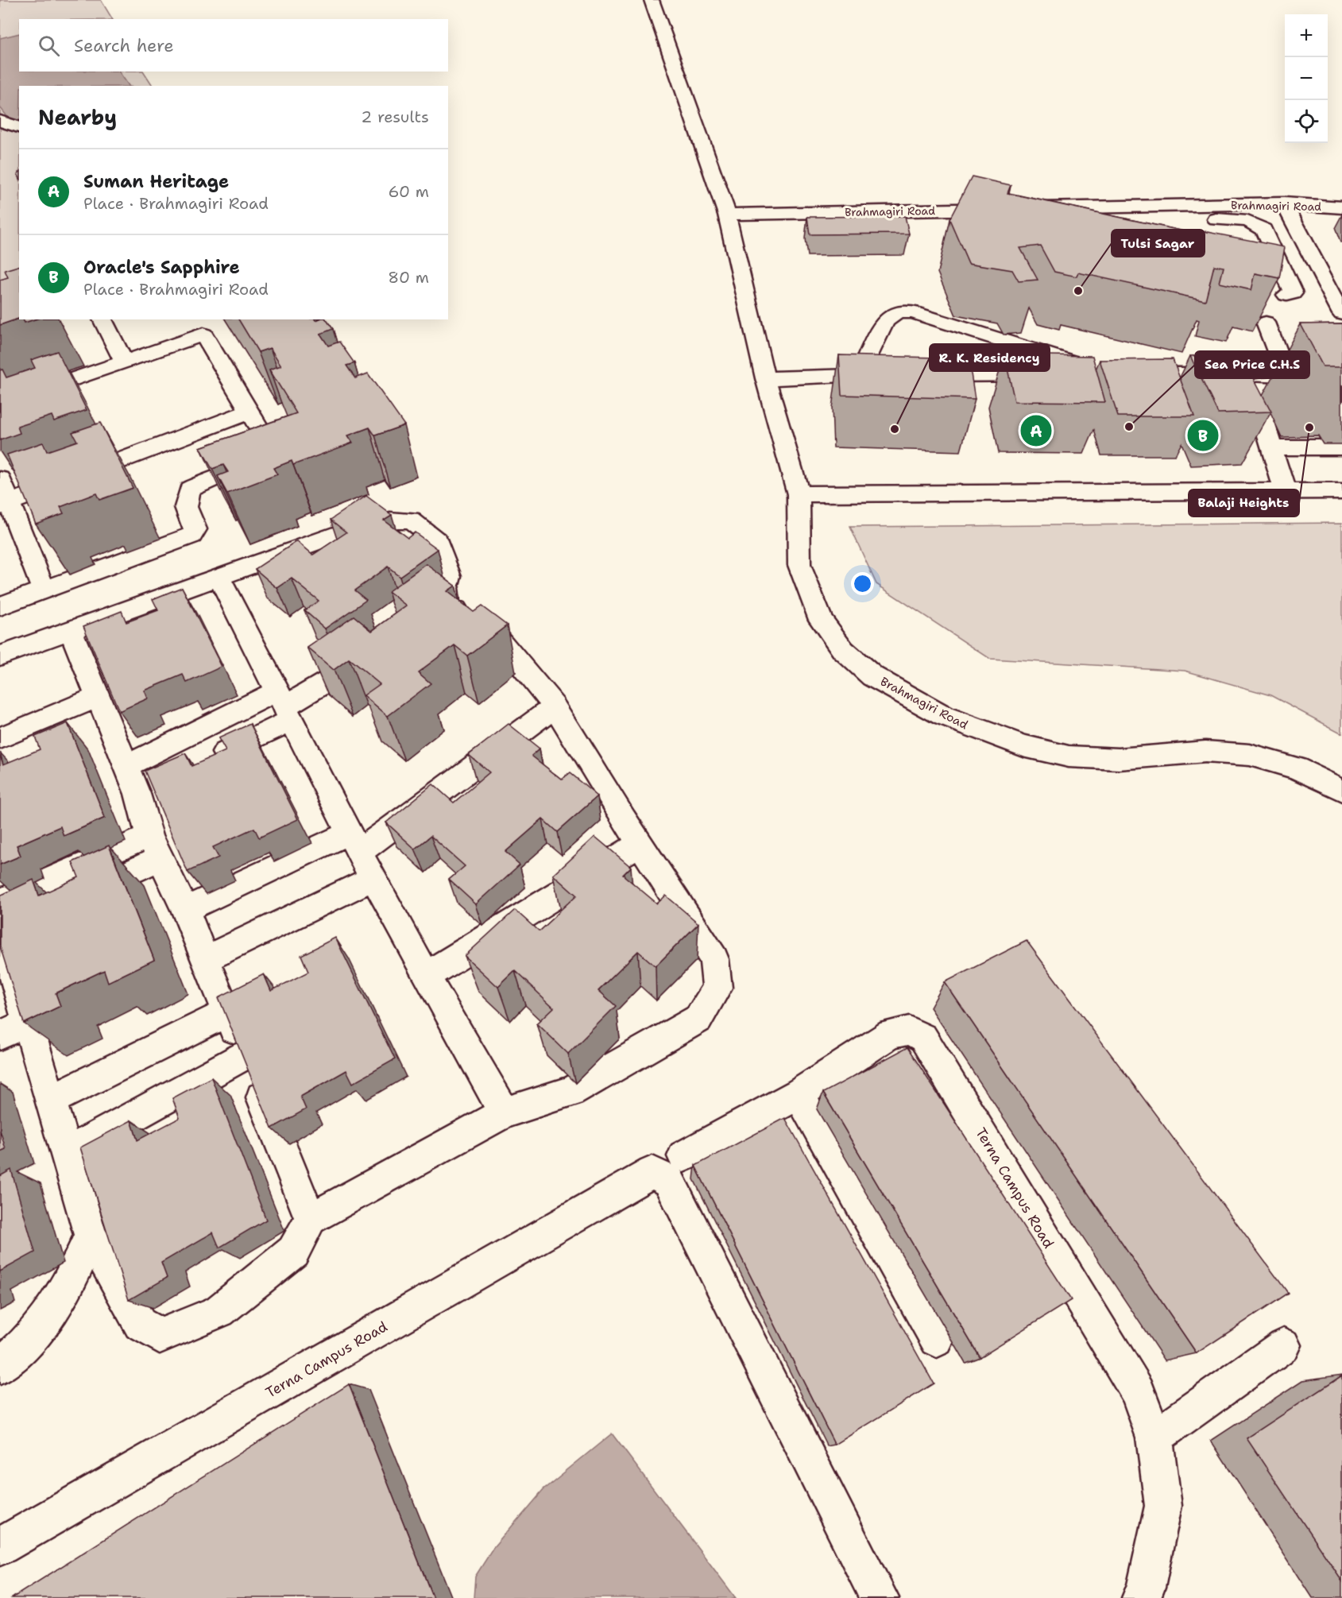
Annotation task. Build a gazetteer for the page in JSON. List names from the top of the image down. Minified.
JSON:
{"streets":{"street":["Brahmagiri Road","Terna Campus Road"]},"places":["Tulsi Sagar","Sea Price C.H.S","Balaji Heights","R. K. Residency"],"page":{"map_buttons":["+","−"],"search":"Search here","heading":["Nearby","2 results"],"list":[{"mark":"A","name":"Suman Heritage","note":"Place · Brahmagiri Road","value":"60 m"},{"mark":"B","name":"Oracle's Sapphire","note":"Place · Brahmagiri Road","value":"80 m"}],"pins":["A","B"]}}
